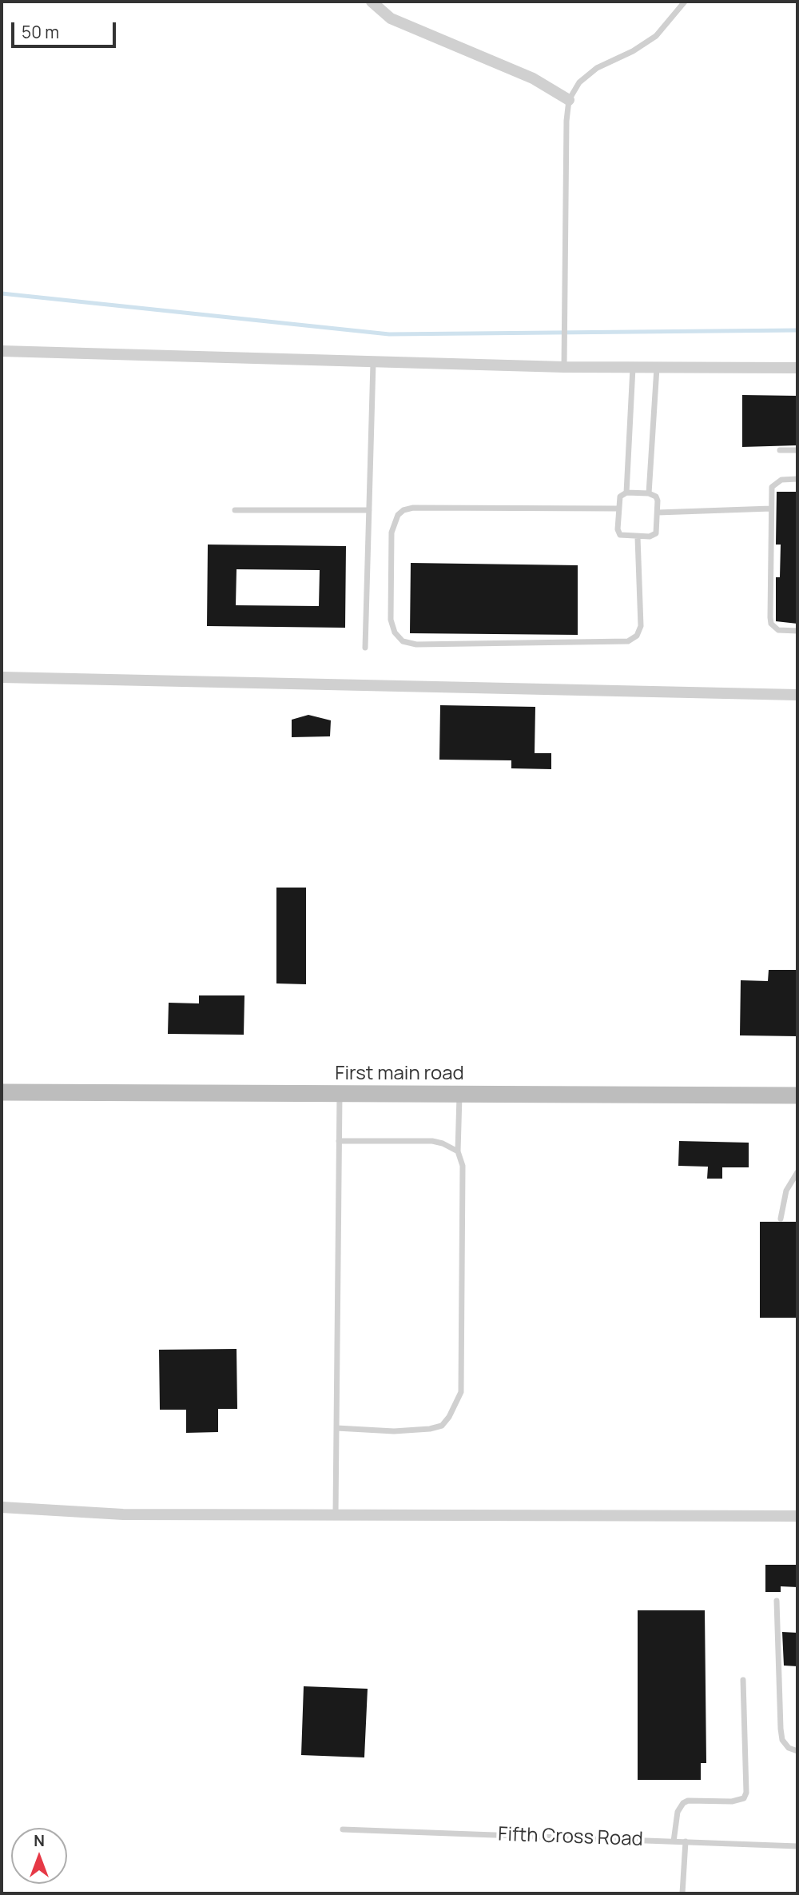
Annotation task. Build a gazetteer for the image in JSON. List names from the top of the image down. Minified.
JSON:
{"streets":{"street":["First main road"],"lane":["Fifth Cross Road"]},"scale_bar":"50 m","north":"top"}
